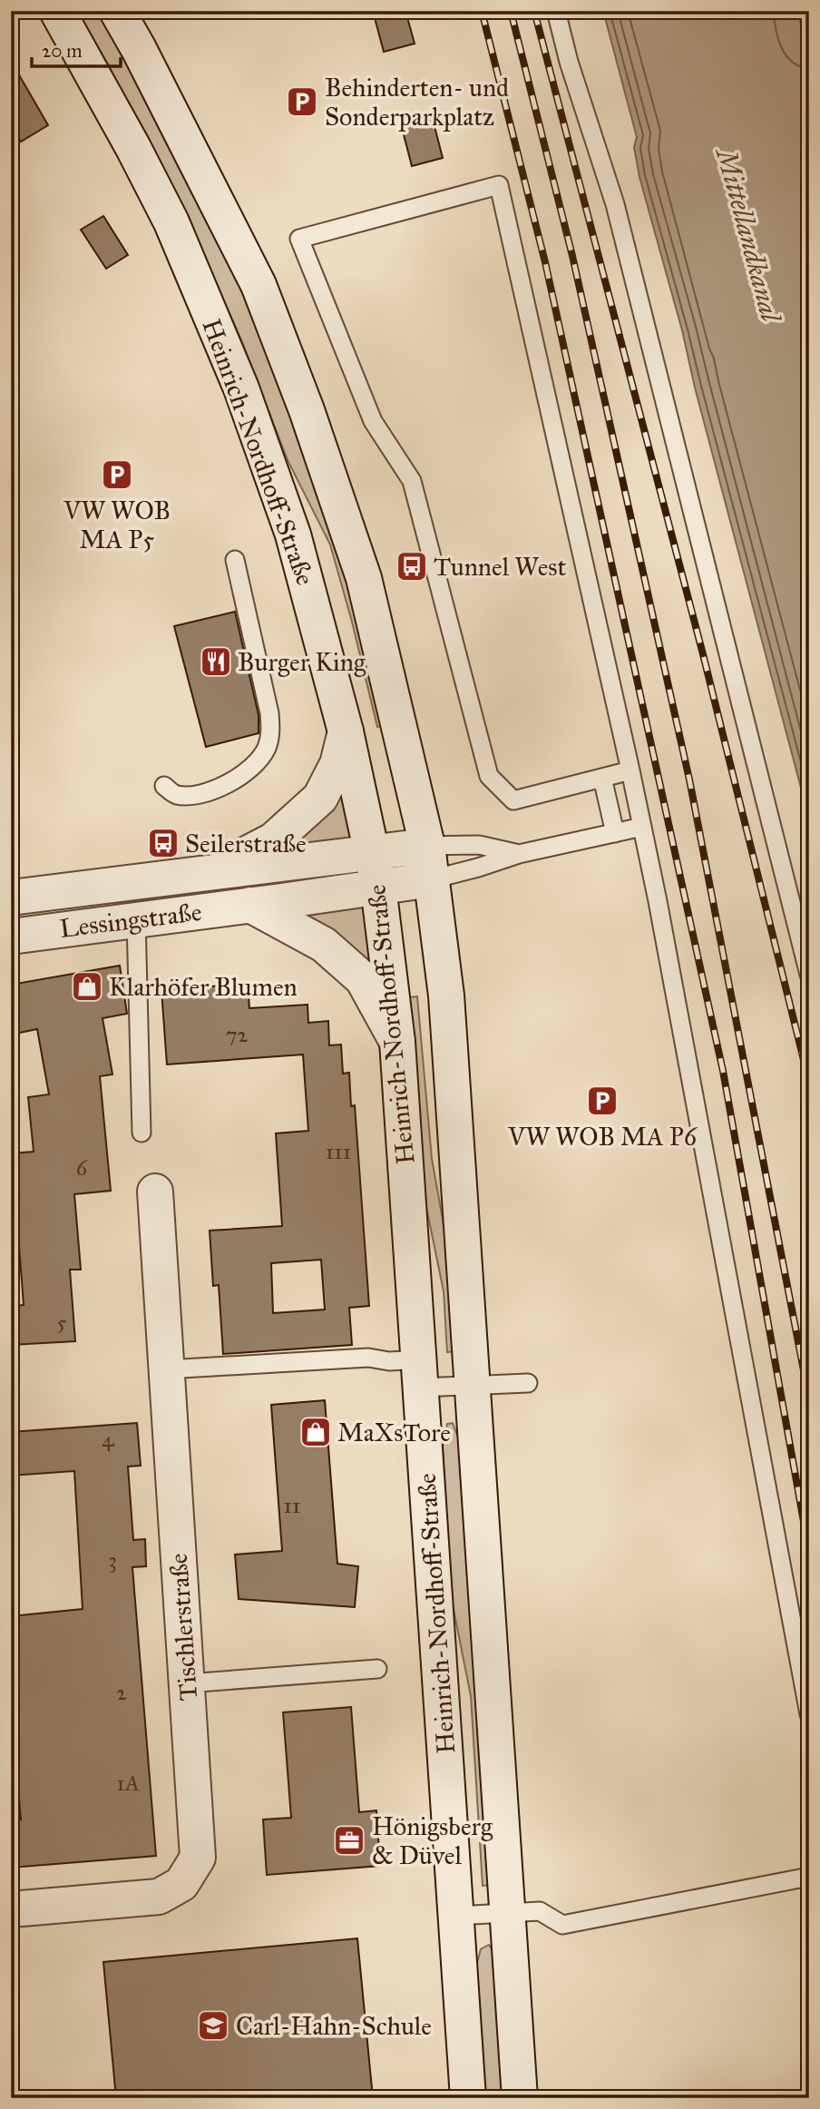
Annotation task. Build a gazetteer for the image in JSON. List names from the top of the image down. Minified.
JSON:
{"streets":{"main road":["Heinrich-Nordhoff-Straße","Lessingstraße","Tischlerstraße"]},"crossings":[["Heinrich-Nordhoff-Straße","Lessingstraße"]],"water":["Mittellandkanal"],"places":{"parking":["Behinderten- und Sonderparkplatz","VW WOB MA P5","VW WOB MA P6"],"bus stop":["Tunnel West","Seilerstraße"],"restaurant":["Burger King"],"shop":["Klarhöfer Blumen","MaXsTore"],"office":["Hönigsberg & Düvel"],"school or university":["Carl-Hahn-Schule"]},"house_numbers":["72","111","6","5","4","11","3","2","1A"],"scale_bar":"20 m"}
